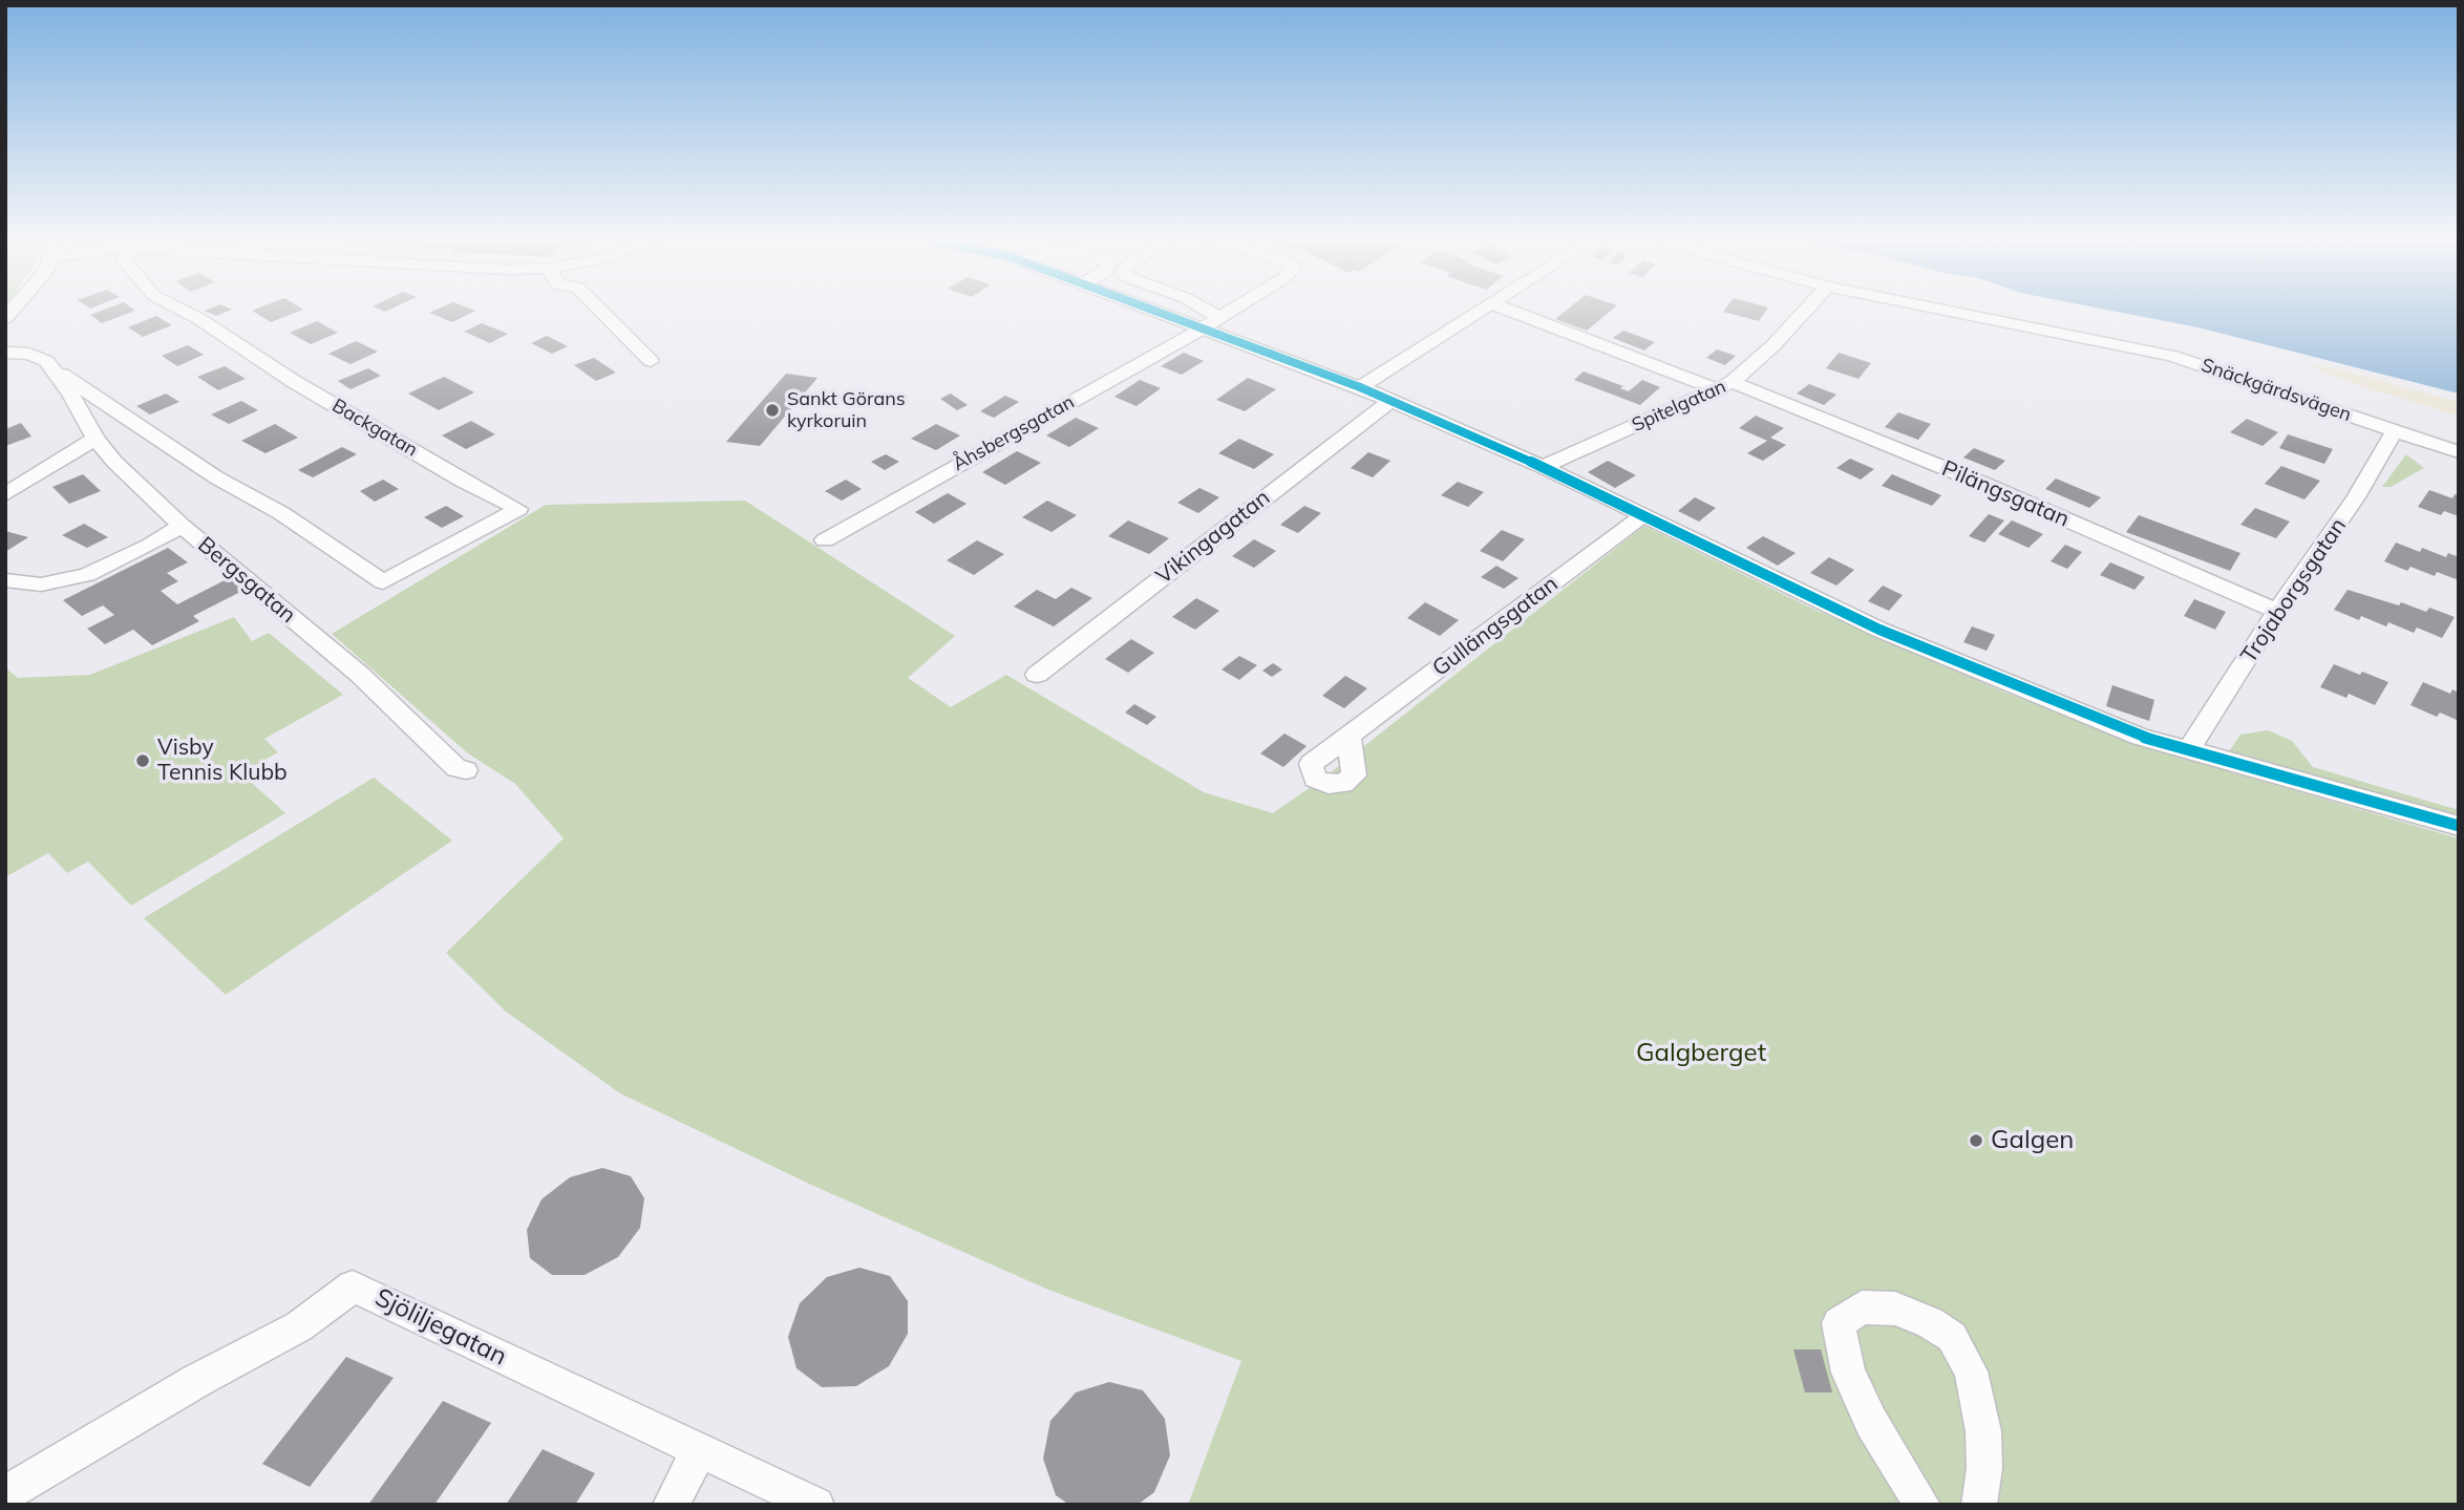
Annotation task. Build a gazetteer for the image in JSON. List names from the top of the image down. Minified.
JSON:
{"streets":{"street":["Snäckgärdsvägen","Spitelgatan","Backgatan","Åhsbergsgatan","Pilängsgatan","Vikingagatan","Bergsgatan","Trojaborgsgatan","Gullängsgatan","Sjöliljegatan"]},"crossings":[["Snäckgärdsvägen","Trojaborgsgatan"],["Spitelgatan","Pilängsgatan"],["Backgatan","Bergsgatan"],["Pilängsgatan","Trojaborgsgatan"]],"parks":["Galgberget"],"places":["Sankt Görans kyrkoruin","Visby Tennis Klubb","Galgen"]}
